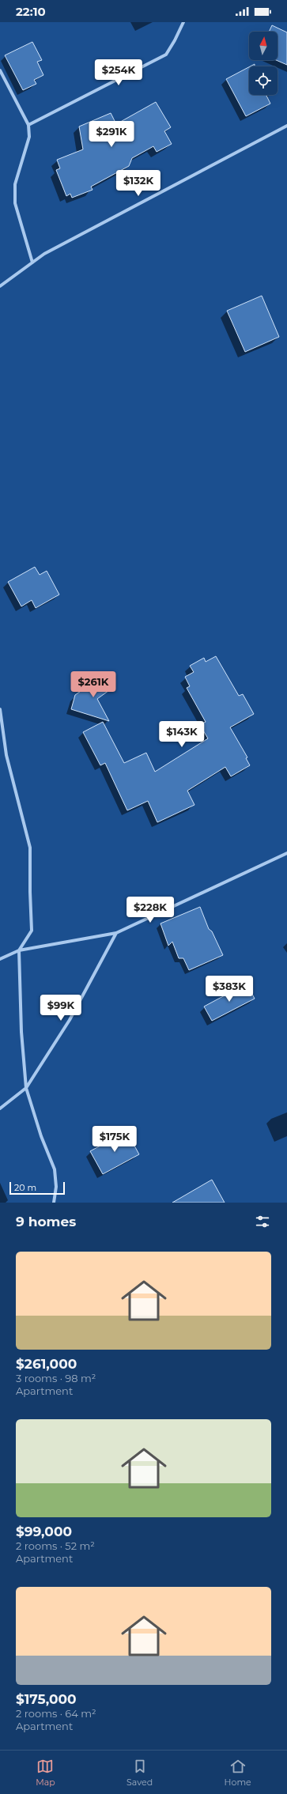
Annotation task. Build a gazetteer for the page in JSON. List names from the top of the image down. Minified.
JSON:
{"scale_bar":"20 m","north":"top","page":{"status":"22:10","price":["$254K","$291K","$132K","$261K","$143K","$228K","$383K","$99K","$175K"],"scale":"20 m","heading":"9 homes","list":[{"name":"$261,000","note":"3 rooms · 98 m² · Apartment"},{"name":"$99,000","note":"2 rooms · 52 m² · Apartment"},{"name":"$175,000","note":"2 rooms · 64 m² · Apartment"}],"tabs":["Map","Saved","Home"]}}
